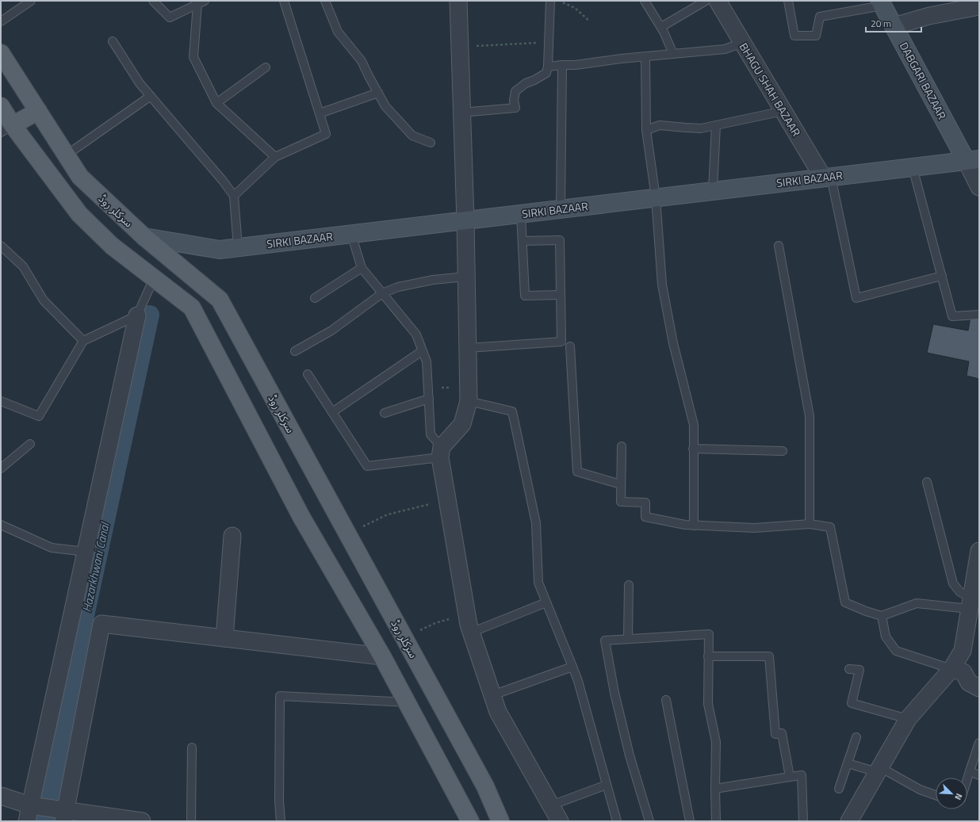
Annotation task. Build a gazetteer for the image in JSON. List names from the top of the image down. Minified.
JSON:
{"streets":{"main road":["DABGARI BAZAAR","SIRKI BAZAAR","سرکلر روڈ"],"street":["BHAGU SHAH BAZAAR"]},"crossings":[["DABGARI BAZAAR","SIRKI BAZAAR"],["BHAGU SHAH BAZAAR","SIRKI BAZAAR"],["SIRKI BAZAAR","سرکلر روڈ"]],"water":["Hazarkhwani Canal"],"scale_bar":"20 m","north":"bottom right"}
